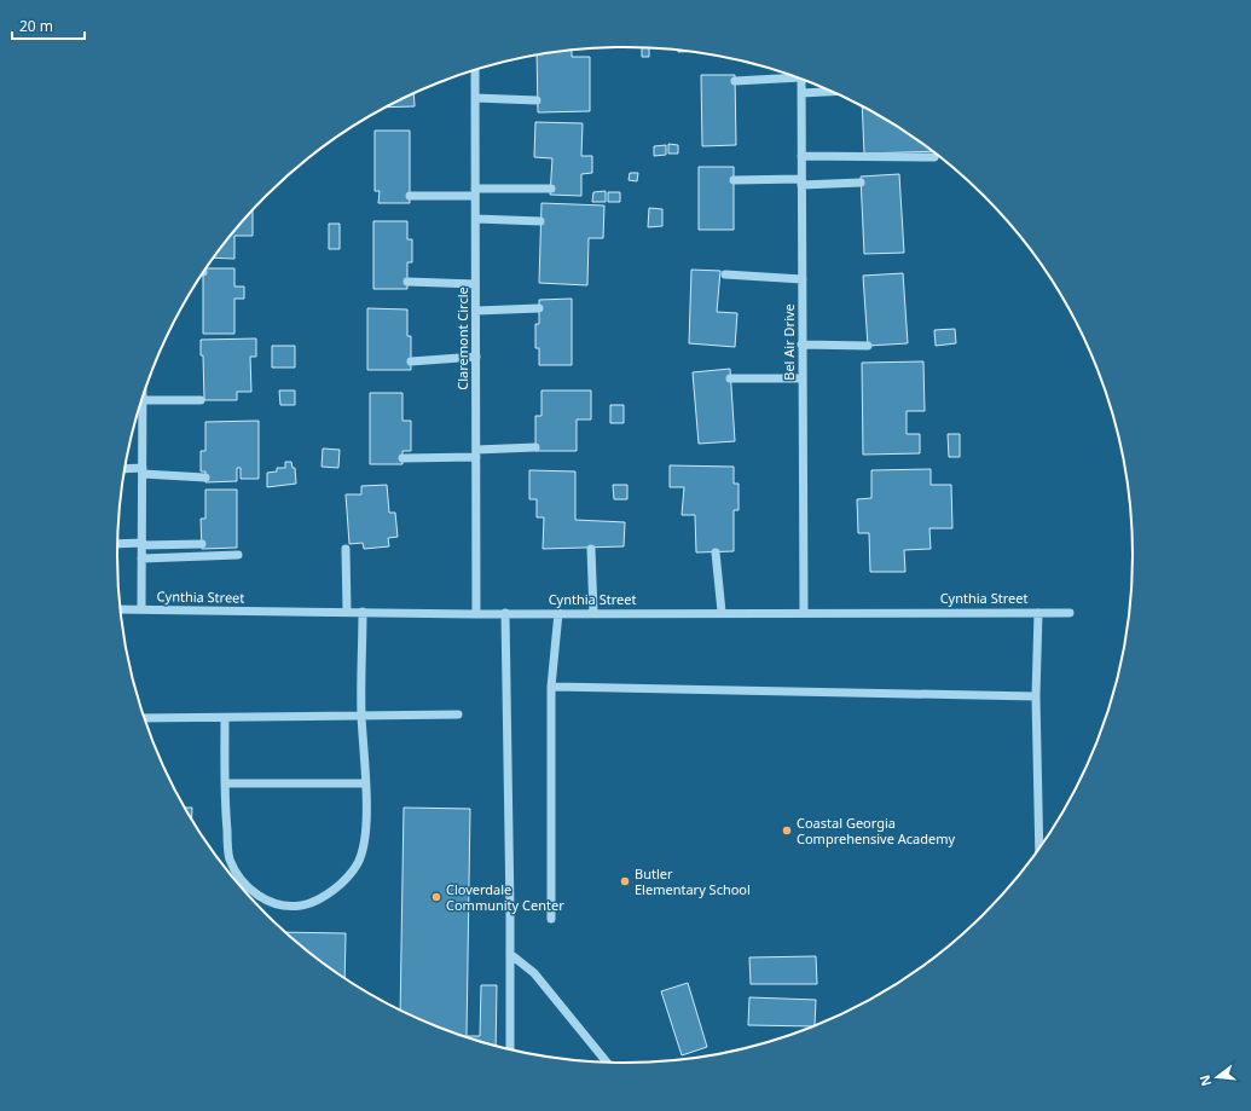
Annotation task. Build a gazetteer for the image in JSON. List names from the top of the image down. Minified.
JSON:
{"streets":{"street":["Claremont Circle","Bel Air Drive","Cynthia Street"]},"crossings":[["Claremont Circle","Cynthia Street"],["Bel Air Drive","Cynthia Street"]],"places":["Coastal Georgia Comprehensive Academy","Butler Elementary School","Cloverdale Community Center"],"scale_bar":"20 m","north":"left"}
